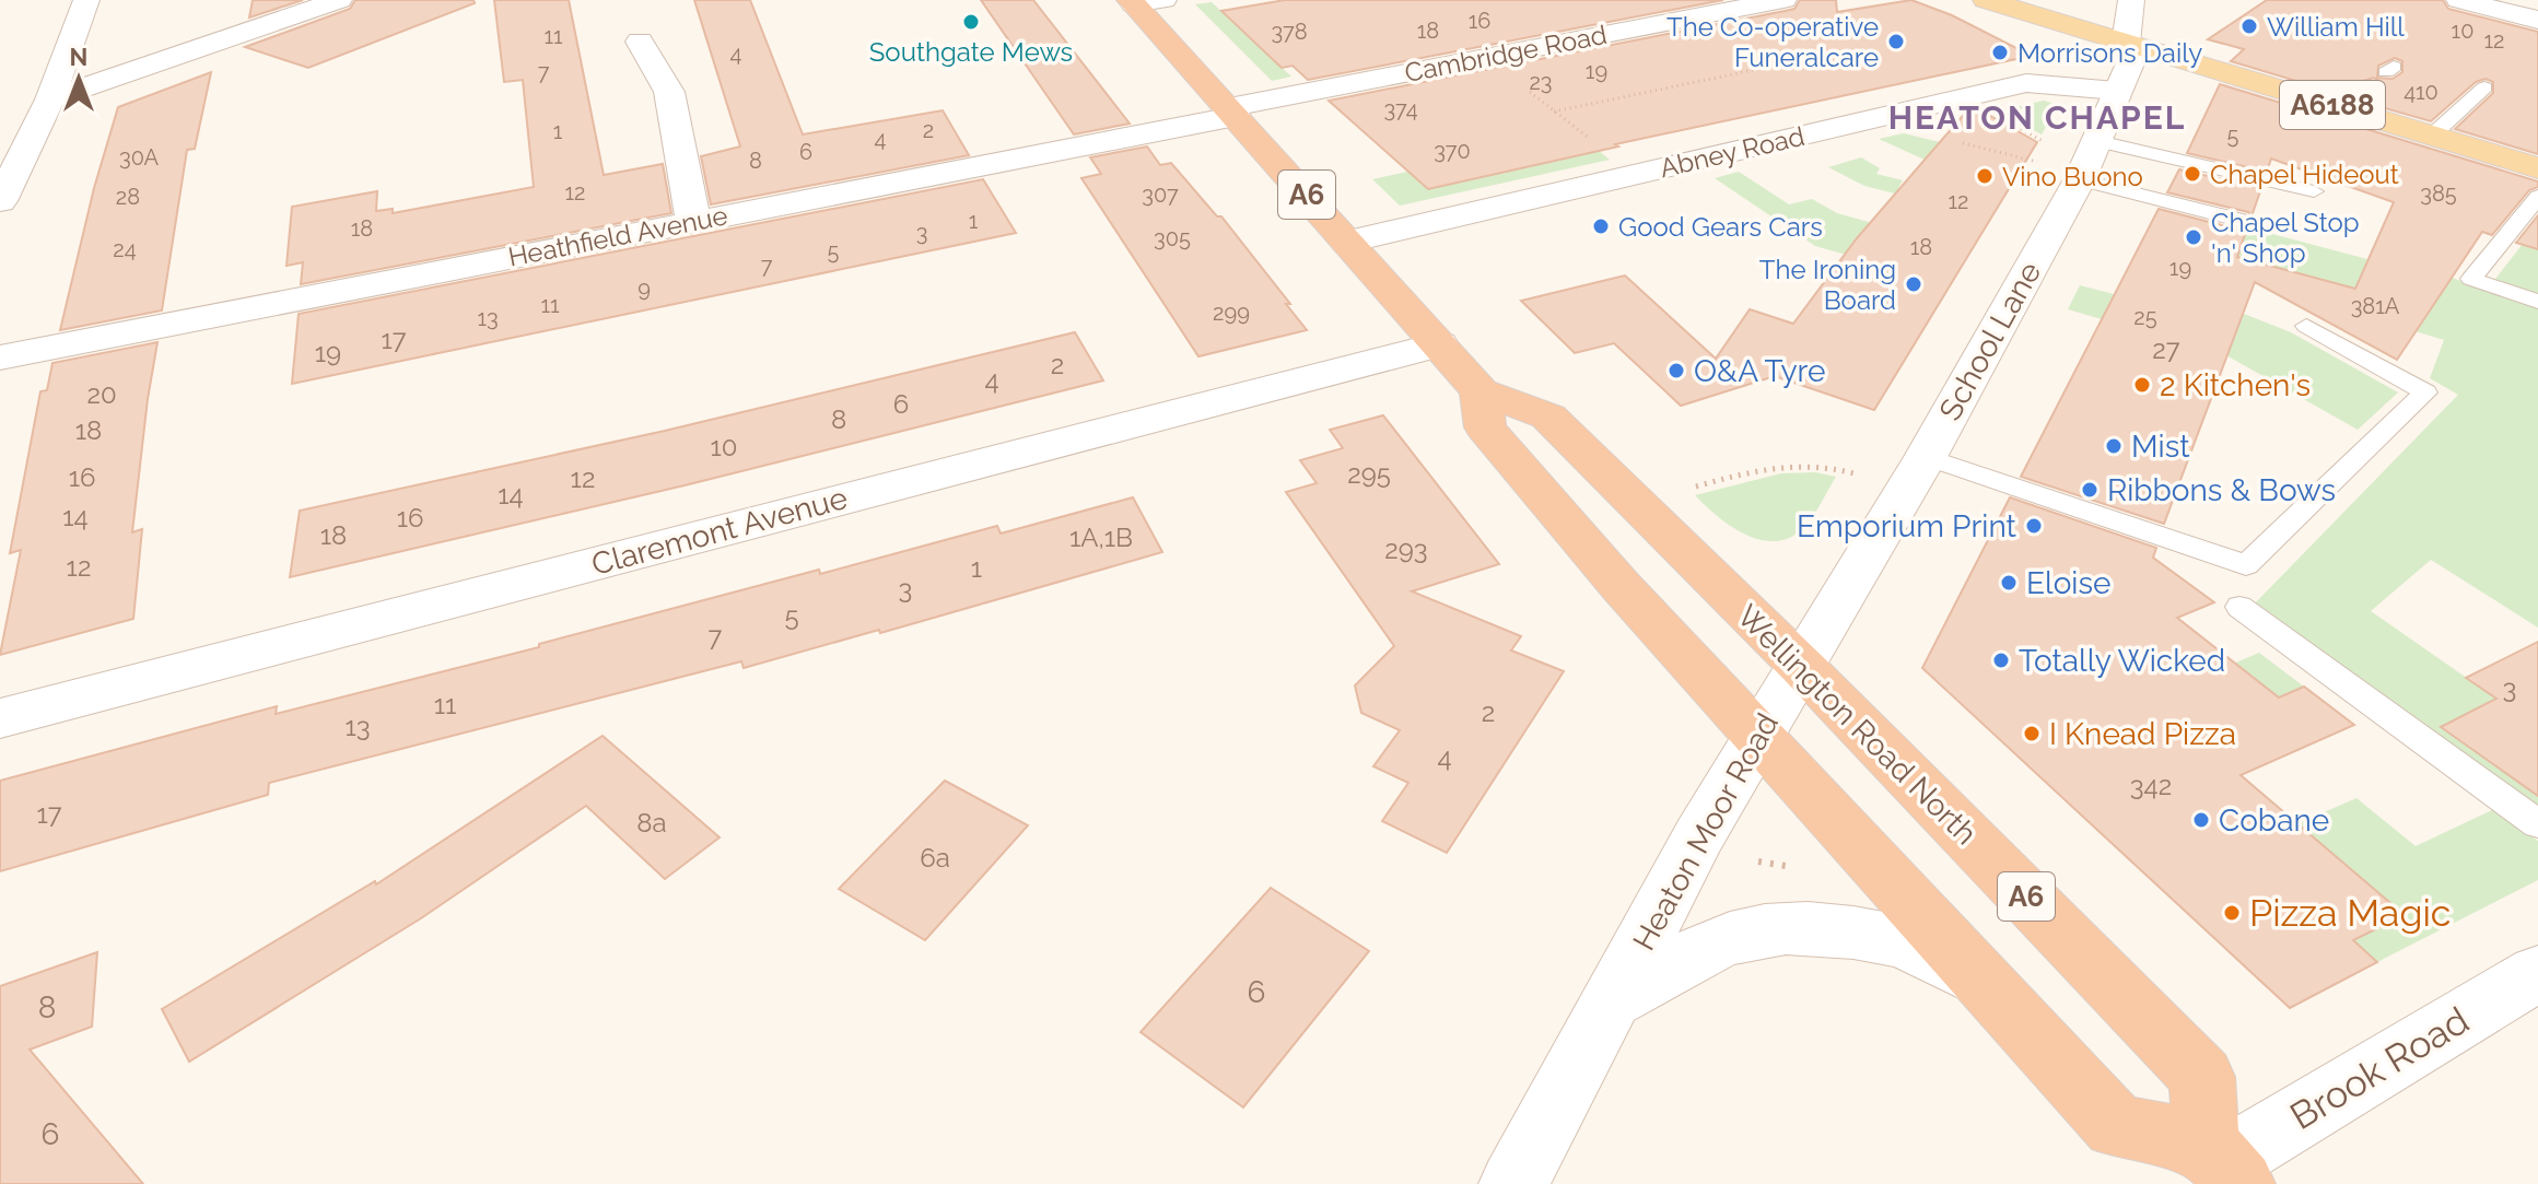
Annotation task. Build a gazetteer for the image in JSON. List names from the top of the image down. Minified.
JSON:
{"streets":{"highway":["A6","Wellington Road North"],"main road":["A6188"],"street":["Cambridge Road","Abney Road","Heathfield Avenue","School Lane","Claremont Avenue","Heaton Moor Road","Brook Road"]},"crossings":[["Cambridge Road","Heathfield Avenue"],["Cambridge Road","Wellington Road North"],["A6188","School Lane"],["Abney Road","School Lane"],["Abney Road","Wellington Road North"],["Heathfield Avenue","Wellington Road North"],["School Lane","Wellington Road North"],["School Lane","Heaton Moor Road"],["Claremont Avenue","Wellington Road North"],["Wellington Road North","Heaton Moor Road"],["Wellington Road North","Brook Road"]],"districts":["HEATON CHAPEL"],"places":["Southgate Mews","William Hill","The Co-operative Funeralcare","Morrisons Daily","Chapel Hideout","Vino Buono","Good Gears Cars","Chapel Stop 'n' Shop","The Ironing Board","O&A Tyre","2 Kitchen's","Mist","Ribbons & Bows","Emporium Print","Eloise","Totally Wicked","I Knead Pizza","Cobane","Pizza Magic"],"house_numbers":["16","18","10","378","11","12","4","19","7","23","410","374","2","1","5","4","370","6","30A","8","12","385","307","28","12","1","18","3","305","18","24","5","7","19","9","11","381A","299","25","13","17","27","19","2","4","20","6","8","18","10","295","16","12","14","14","16","18","1A,1B","293","12","1","3","5","7","3","11","2","13","4","342","17","8a","6a","6","8","6"],"north":"top"}
